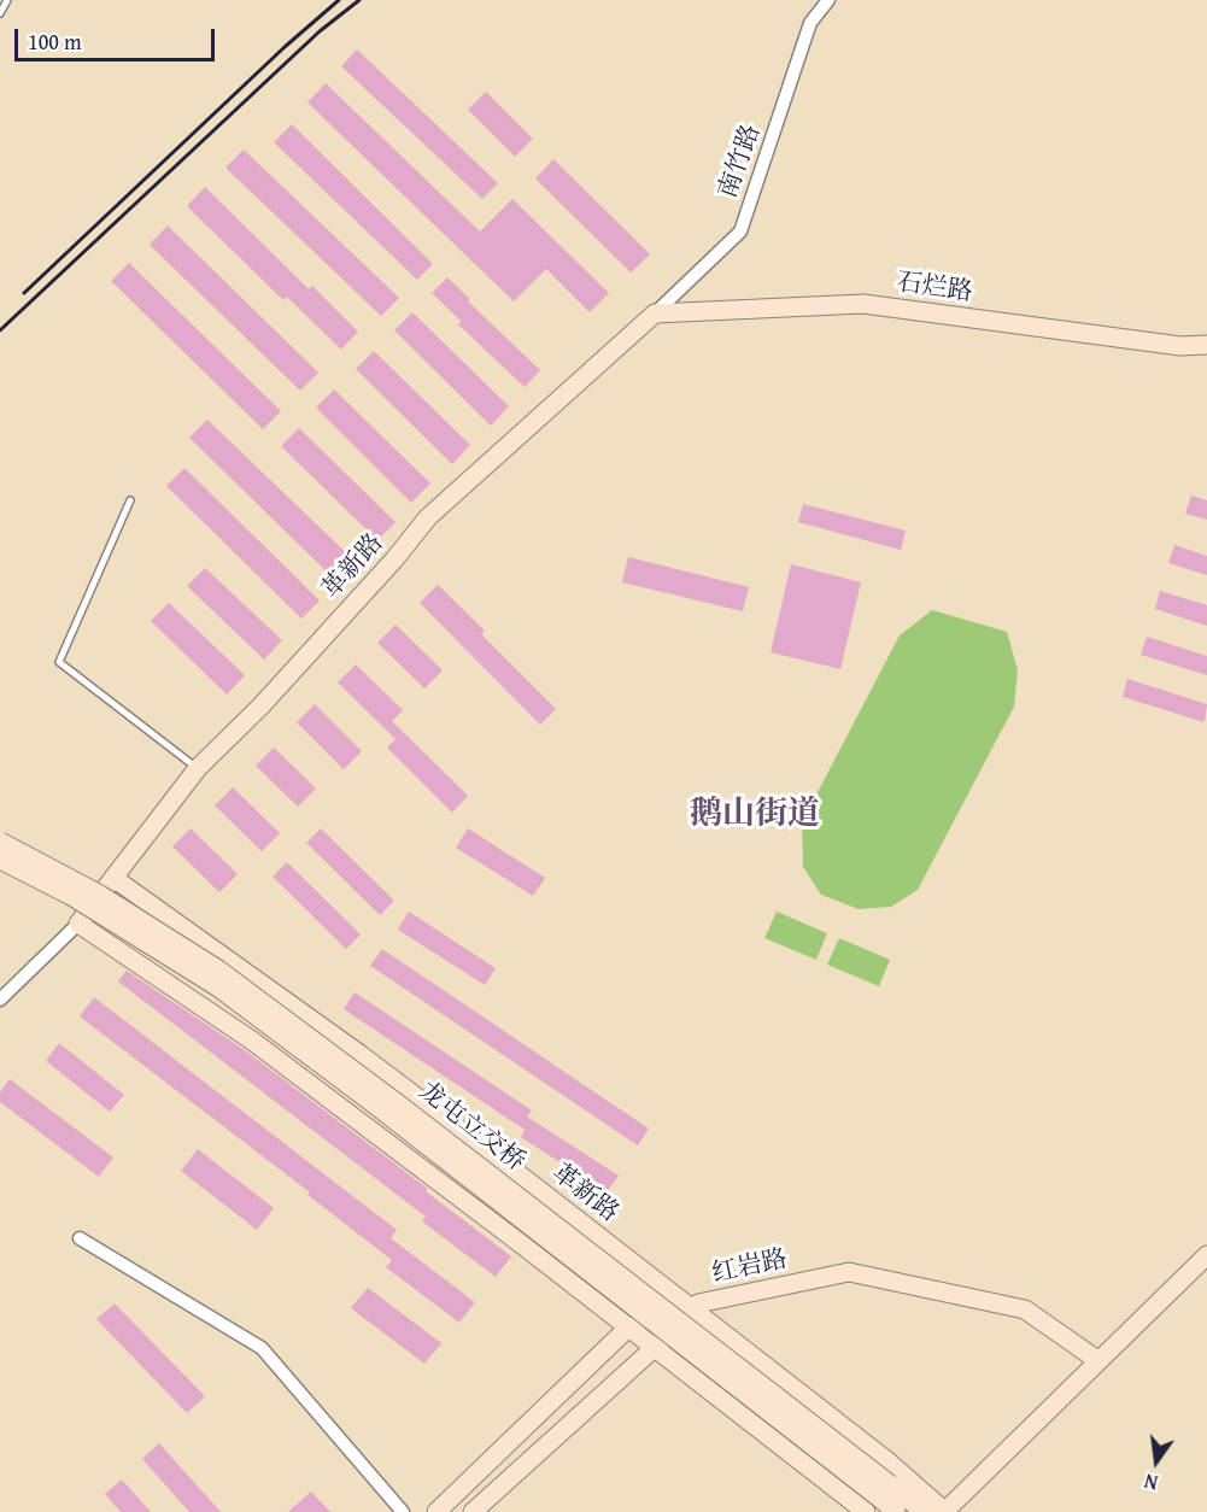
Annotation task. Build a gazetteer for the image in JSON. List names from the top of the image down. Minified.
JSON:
{"streets":{"street":["南竹路","石烂路","革新路","龙屯立交桥","红岩路"]},"crossings":[["南竹路","石烂路"],["南竹路","革新路"],["石烂路","革新路"],["革新路","红岩路"]],"districts":["鹅山街道"],"scale_bar":"100 m","north":"bottom"}
